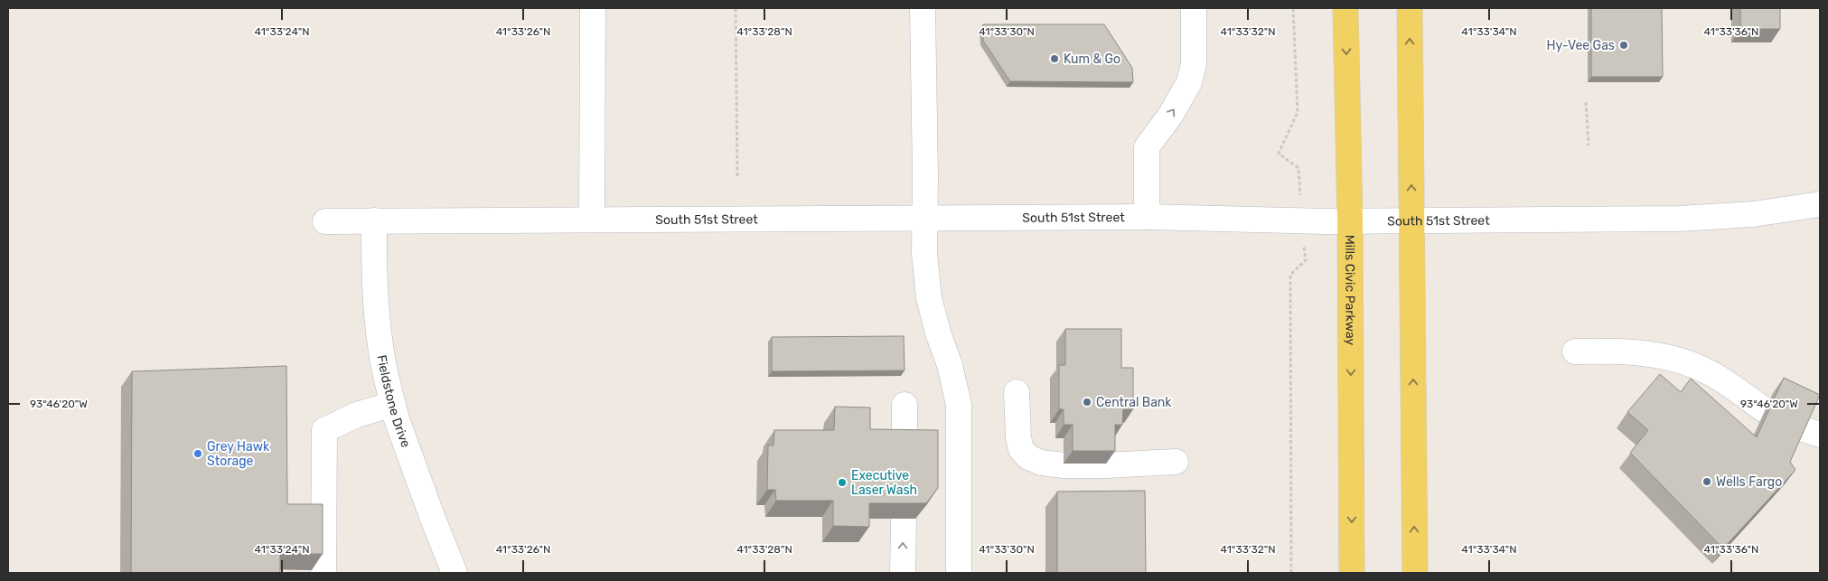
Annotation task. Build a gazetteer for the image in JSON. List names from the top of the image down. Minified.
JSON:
{"streets":{"main road":["Mills Civic Parkway"],"street":["South 51st Street","Fieldstone Drive"]},"crossings":[["South 51st Street","Mills Civic Parkway"],["South 51st Street","Fieldstone Drive"]],"places":["Hy-Vee Gas","Kum & Go","Central Bank","Grey Hawk Storage","Wells Fargo","Executive Laser Wash"],"coordinates":["41°33'24\"N","41°33'26\"N","41°33'28\"N","41°33'30\"N","41°33'32\"N","41°33'34\"N","41°33'36\"N","93°46'20\"W"]}
